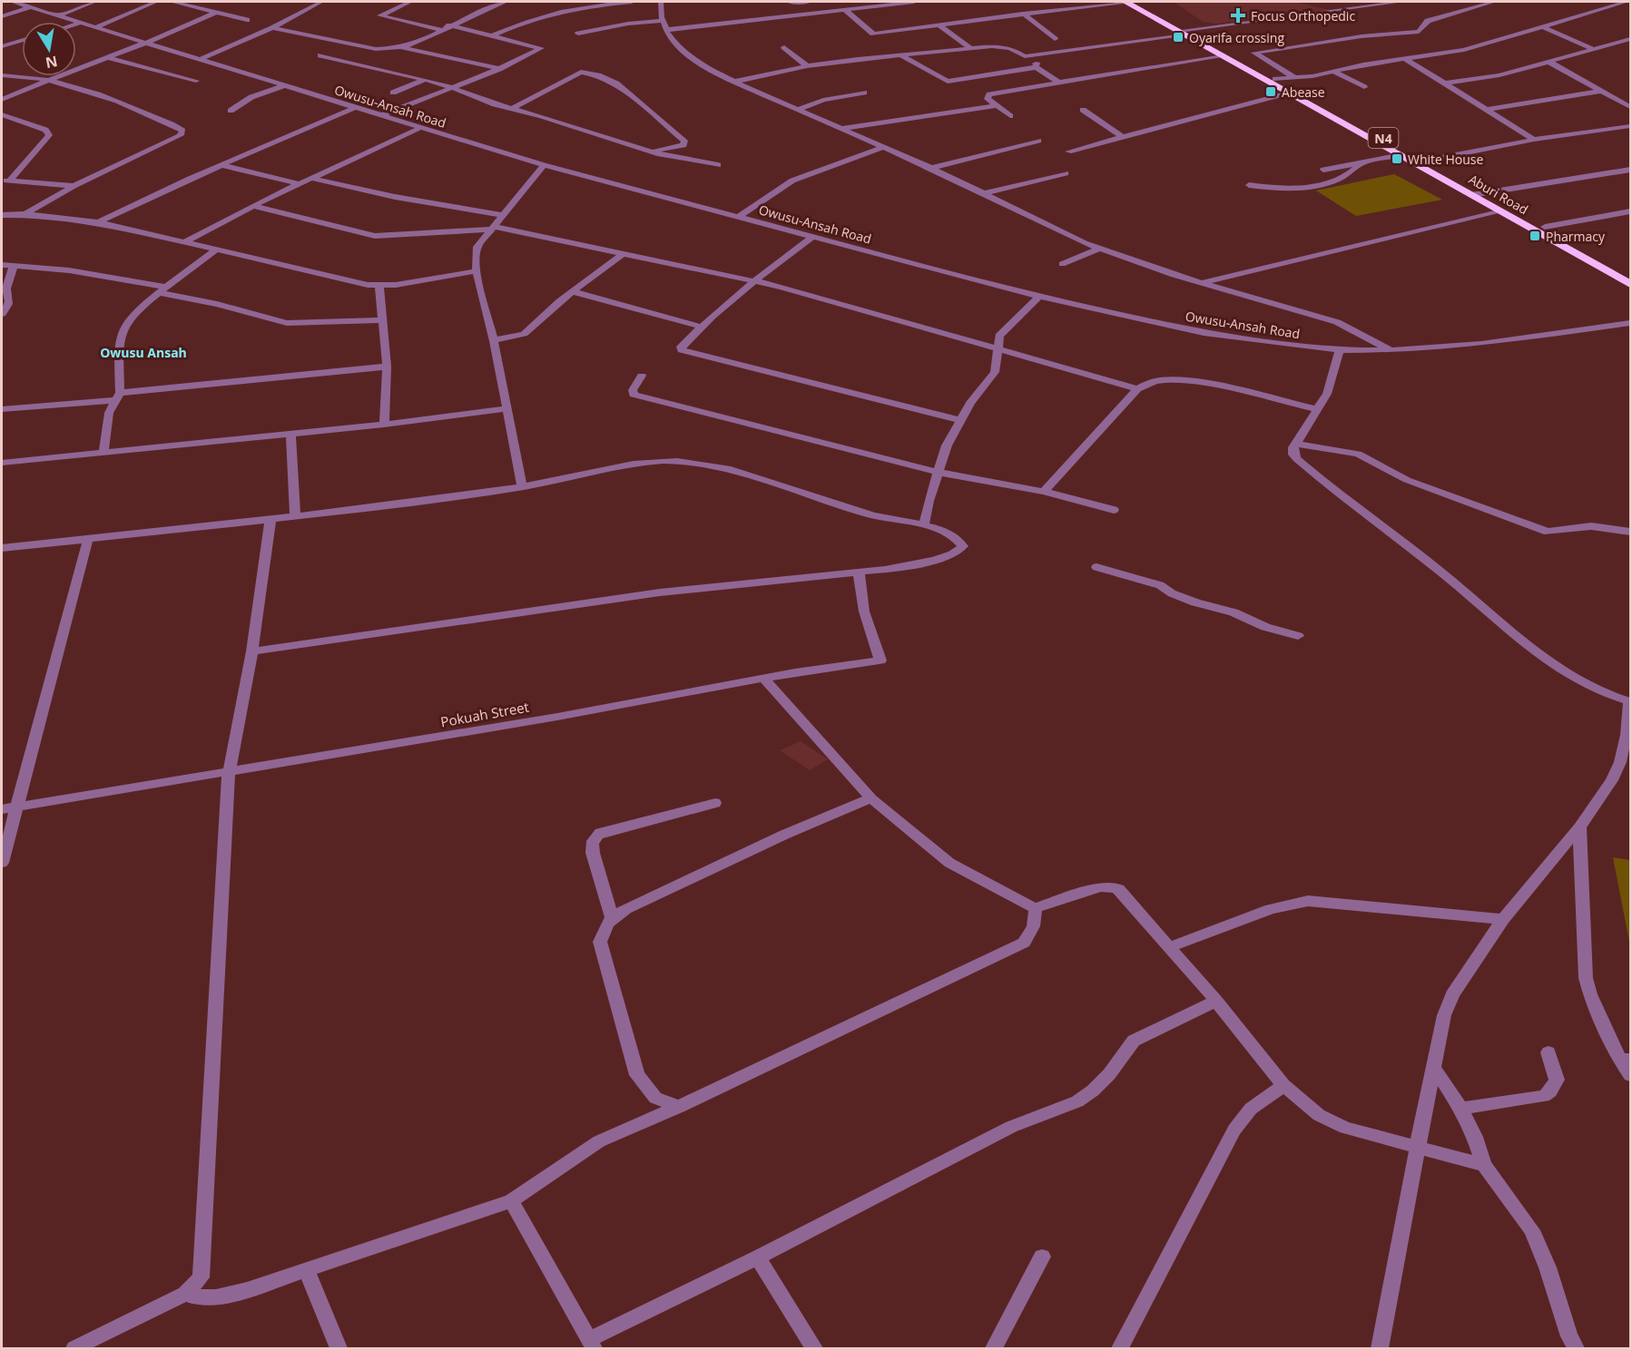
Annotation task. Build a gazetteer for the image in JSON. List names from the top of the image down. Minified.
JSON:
{"streets":{"highway":["N4","Aburi Road"],"street":["Owusu-Ansah Road","Pokuah Street"]},"districts":["Owusu Ansah"],"places":{"health":["Focus Orthopedic"],"transit":["Oyarifa crossing","Abease","White House","Pharmacy"]},"north":"bottom"}
